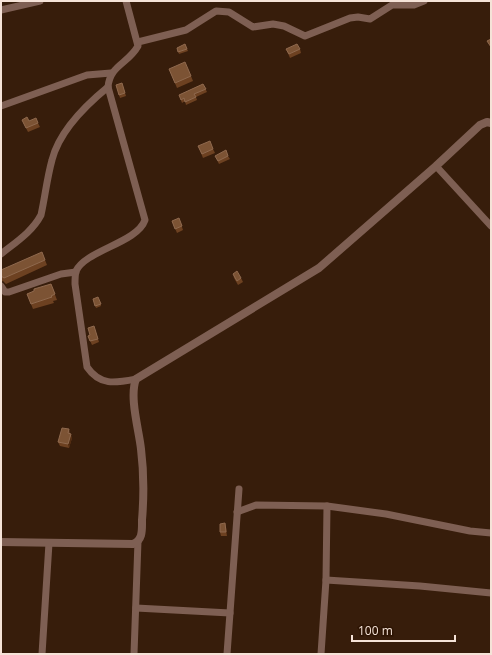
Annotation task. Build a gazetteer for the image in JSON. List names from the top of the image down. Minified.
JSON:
{"scale_bar":"100 m"}
